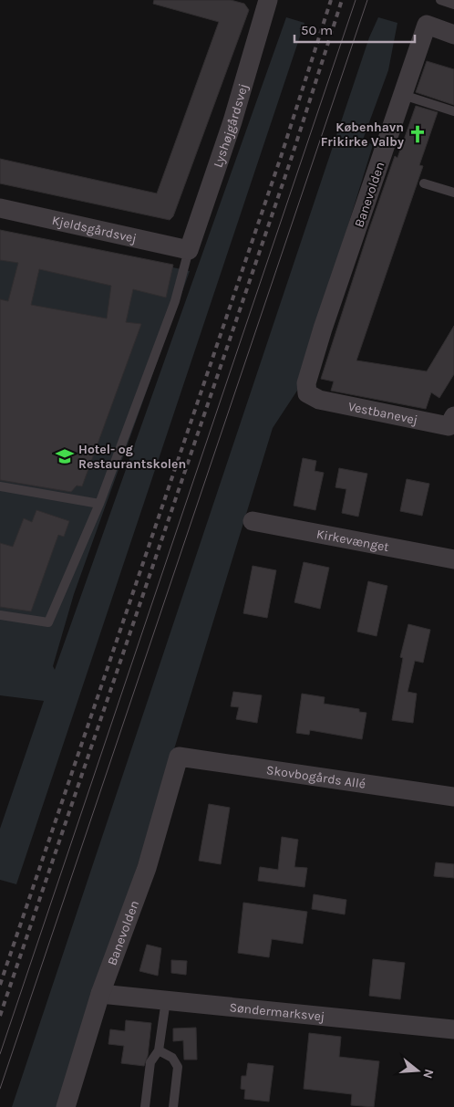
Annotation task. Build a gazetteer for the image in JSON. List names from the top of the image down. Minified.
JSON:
{"streets":{"street":["Lyshøjgårdsvej","Banevolden","Kjeldsgårdsvej","Vestbanevej","Kirkevænget","Skovbogårds Allé","Søndermarksvej"]},"crossings":[["Lyshøjgårdsvej","Kjeldsgårdsvej"],["Banevolden","Vestbanevej"],["Banevolden","Skovbogårds Allé"],["Banevolden","Søndermarksvej"]],"places":{"church":["København Frikirke Valby"],"school or university":["Hotel- og Restaurantskolen"]},"scale_bar":"50 m","north":"right"}
